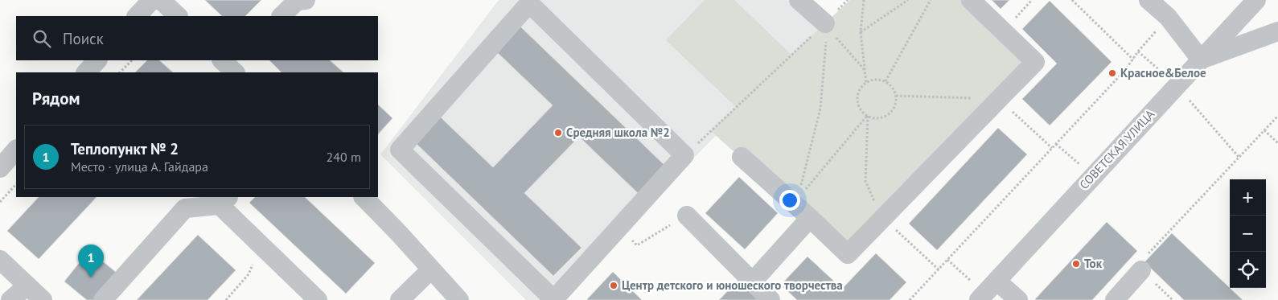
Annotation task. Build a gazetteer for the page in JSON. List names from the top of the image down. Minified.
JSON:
{"streets":{"street":["СОВЕТСКАЯ УЛИЦА"]},"places":["Красное&Белое","Средняя школа №2","Ток","Центр детского и юношеского творчества"],"page":{"search":"Поиск","heading":"Рядом","list":[{"mark":"1","name":"Теплопункт № 2","note":"Место · улица А. Гайдара","value":"240 m"}],"map_buttons":["+","−"],"pins":"1"}}
